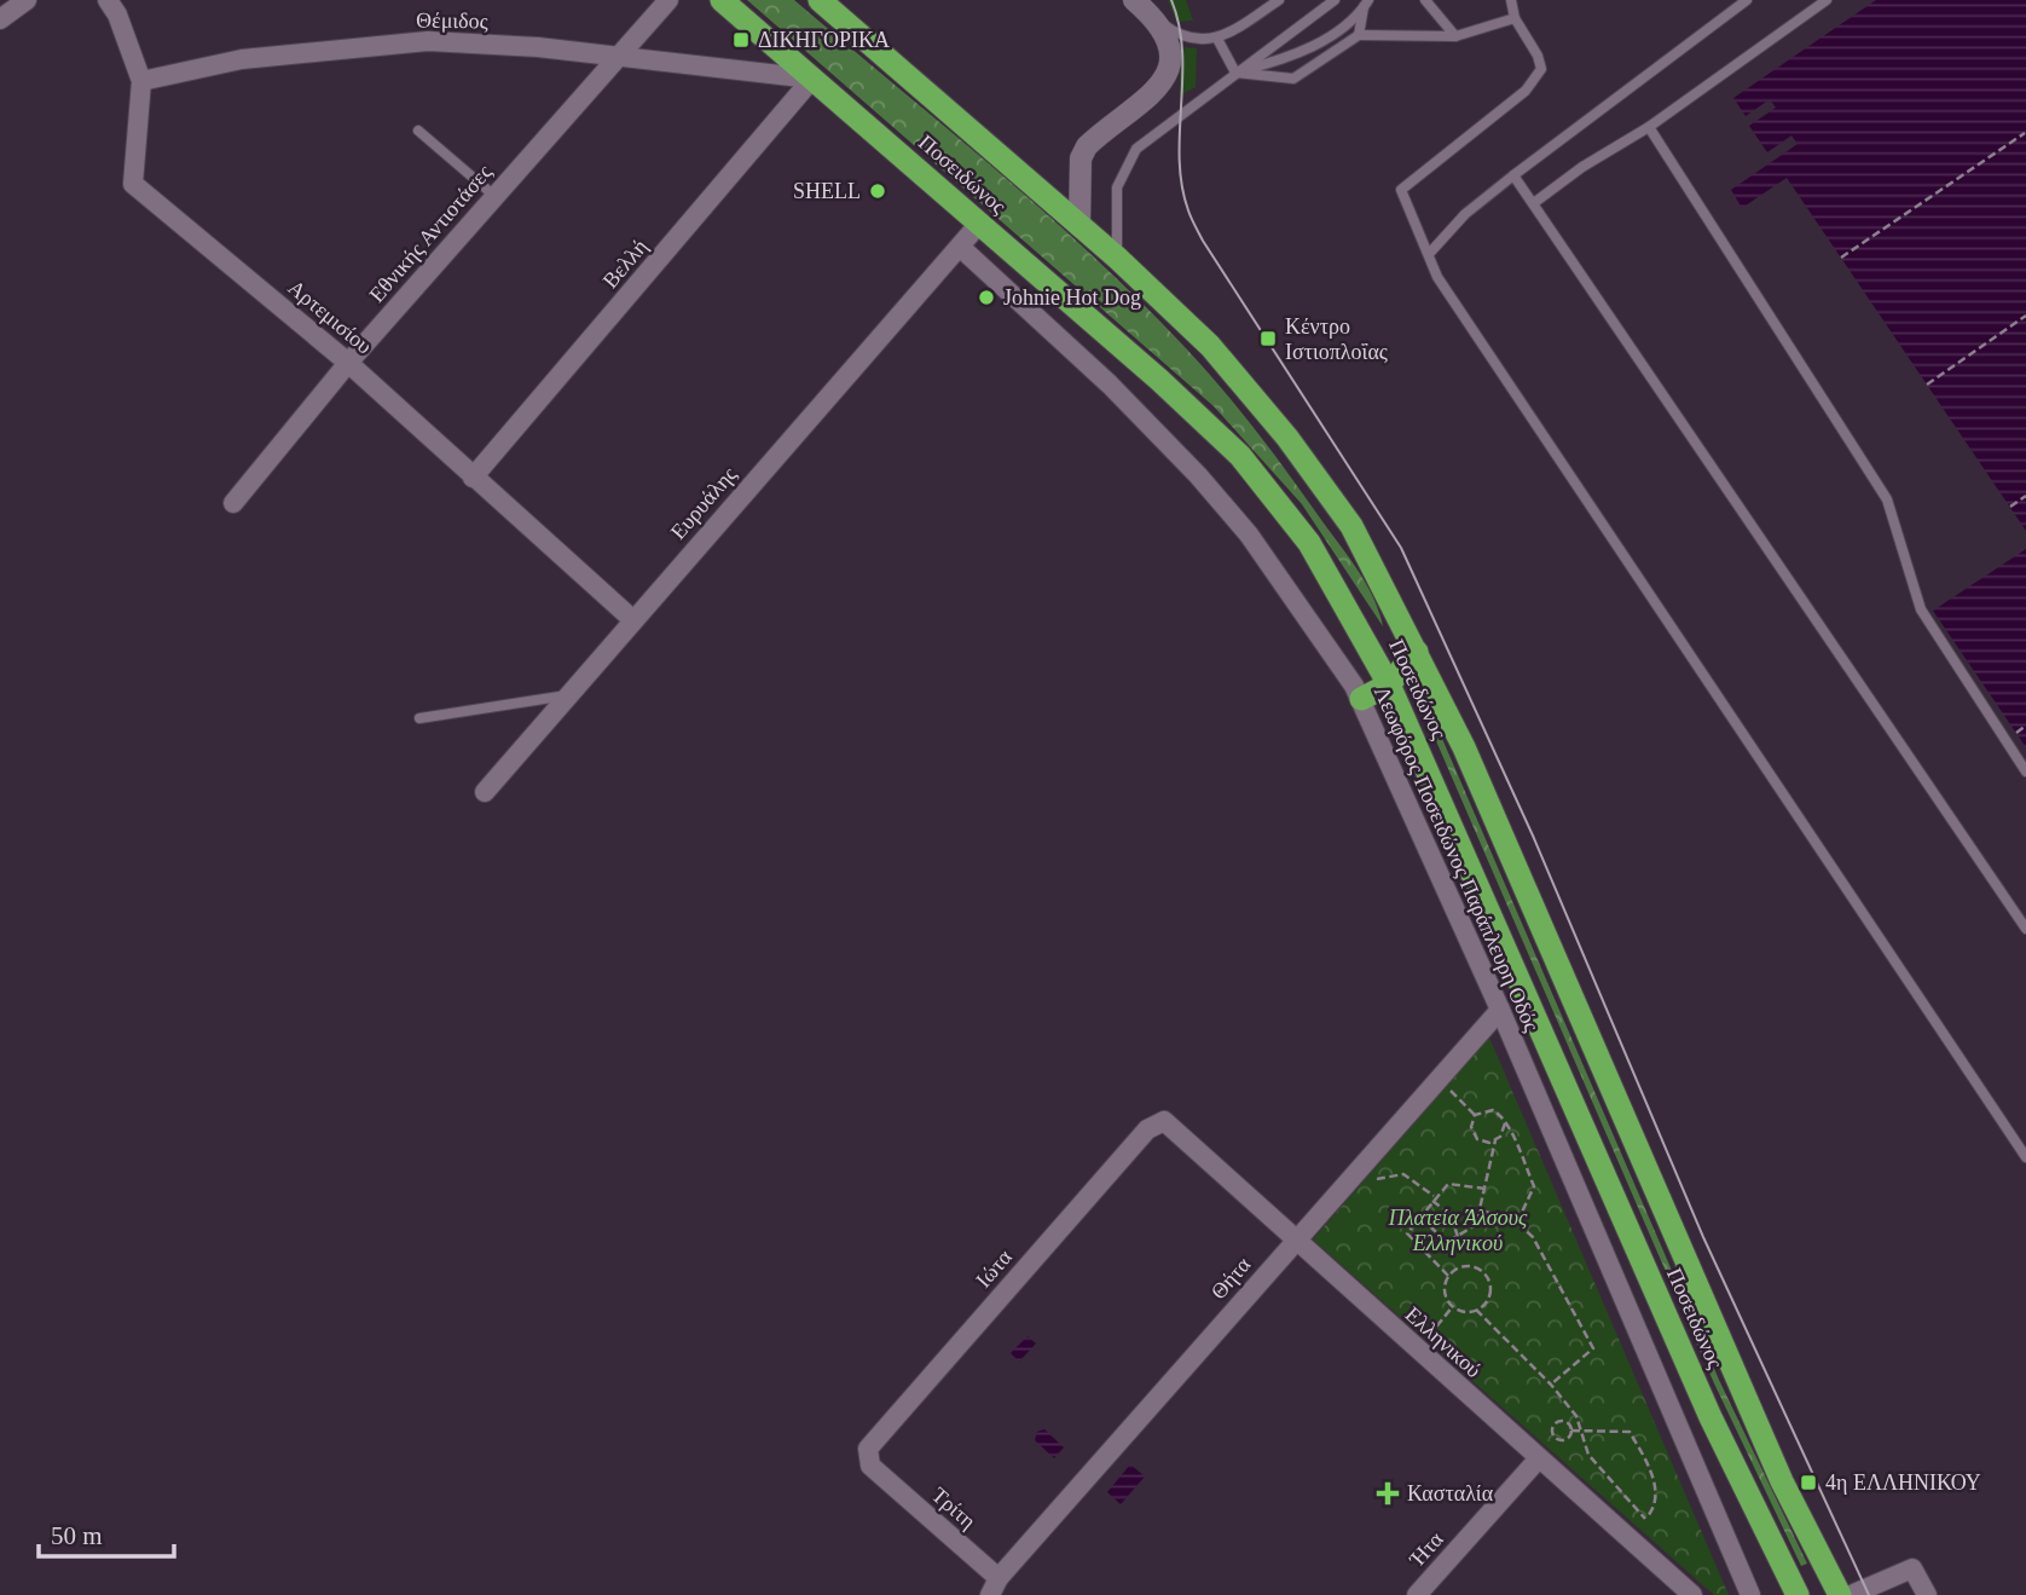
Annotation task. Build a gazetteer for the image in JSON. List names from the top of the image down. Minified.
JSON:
{"streets":{"highway":["Ποσειδώνος"],"street":["Θέμιδος","Εθνικής Αντιοτάσες","Βελλή","Αρτεμισίου","Ευρυάλης","Λεωφόρος Ποσειδώνος Παράπλευρη Οδός","Ιώτα","Θήτα","Ελληνικού","Τρίτη","Ήτα"]},"crossings":[["Θέμιδος","Ποσειδώνος"],["Θέμιδος","Εθνικής Αντιοτάσες"],["Θέμιδος","Βελλή"],["Θέμιδος","Αρτεμισίου"],["Ποσειδώνος","Βελλή"],["Ποσειδώνος","Ευρυάλης"],["Εθνικής Αντιοτάσες","Αρτεμισίου"],["Βελλή","Αρτεμισίου"],["Αρτεμισίου","Ευρυάλης"],["Ευρυάλης","Λεωφόρος Ποσειδώνος Παράπλευρη Οδός"],["Λεωφόρος Ποσειδώνος Παράπλευρη Οδός","Θήτα"],["Ιώτα","Ελληνικού"],["Ιώτα","Τρίτη"],["Θήτα","Ελληνικού"],["Θήτα","Τρίτη"],["Ελληνικού","Ήτα"]],"parks":["Πλατεία Άλσους Ελληνικού"],"places":{"transit":["ΔΙΚΗΓΟΡΙΚΑ","Κέντρο Ιστιοπλοΐας","4η ΕΛΛΗΝΙΚΟΥ"],"other":["SHELL","Johnie Hot Dog"],"health":["Κασταλία"]},"scale_bar":"50 m"}
